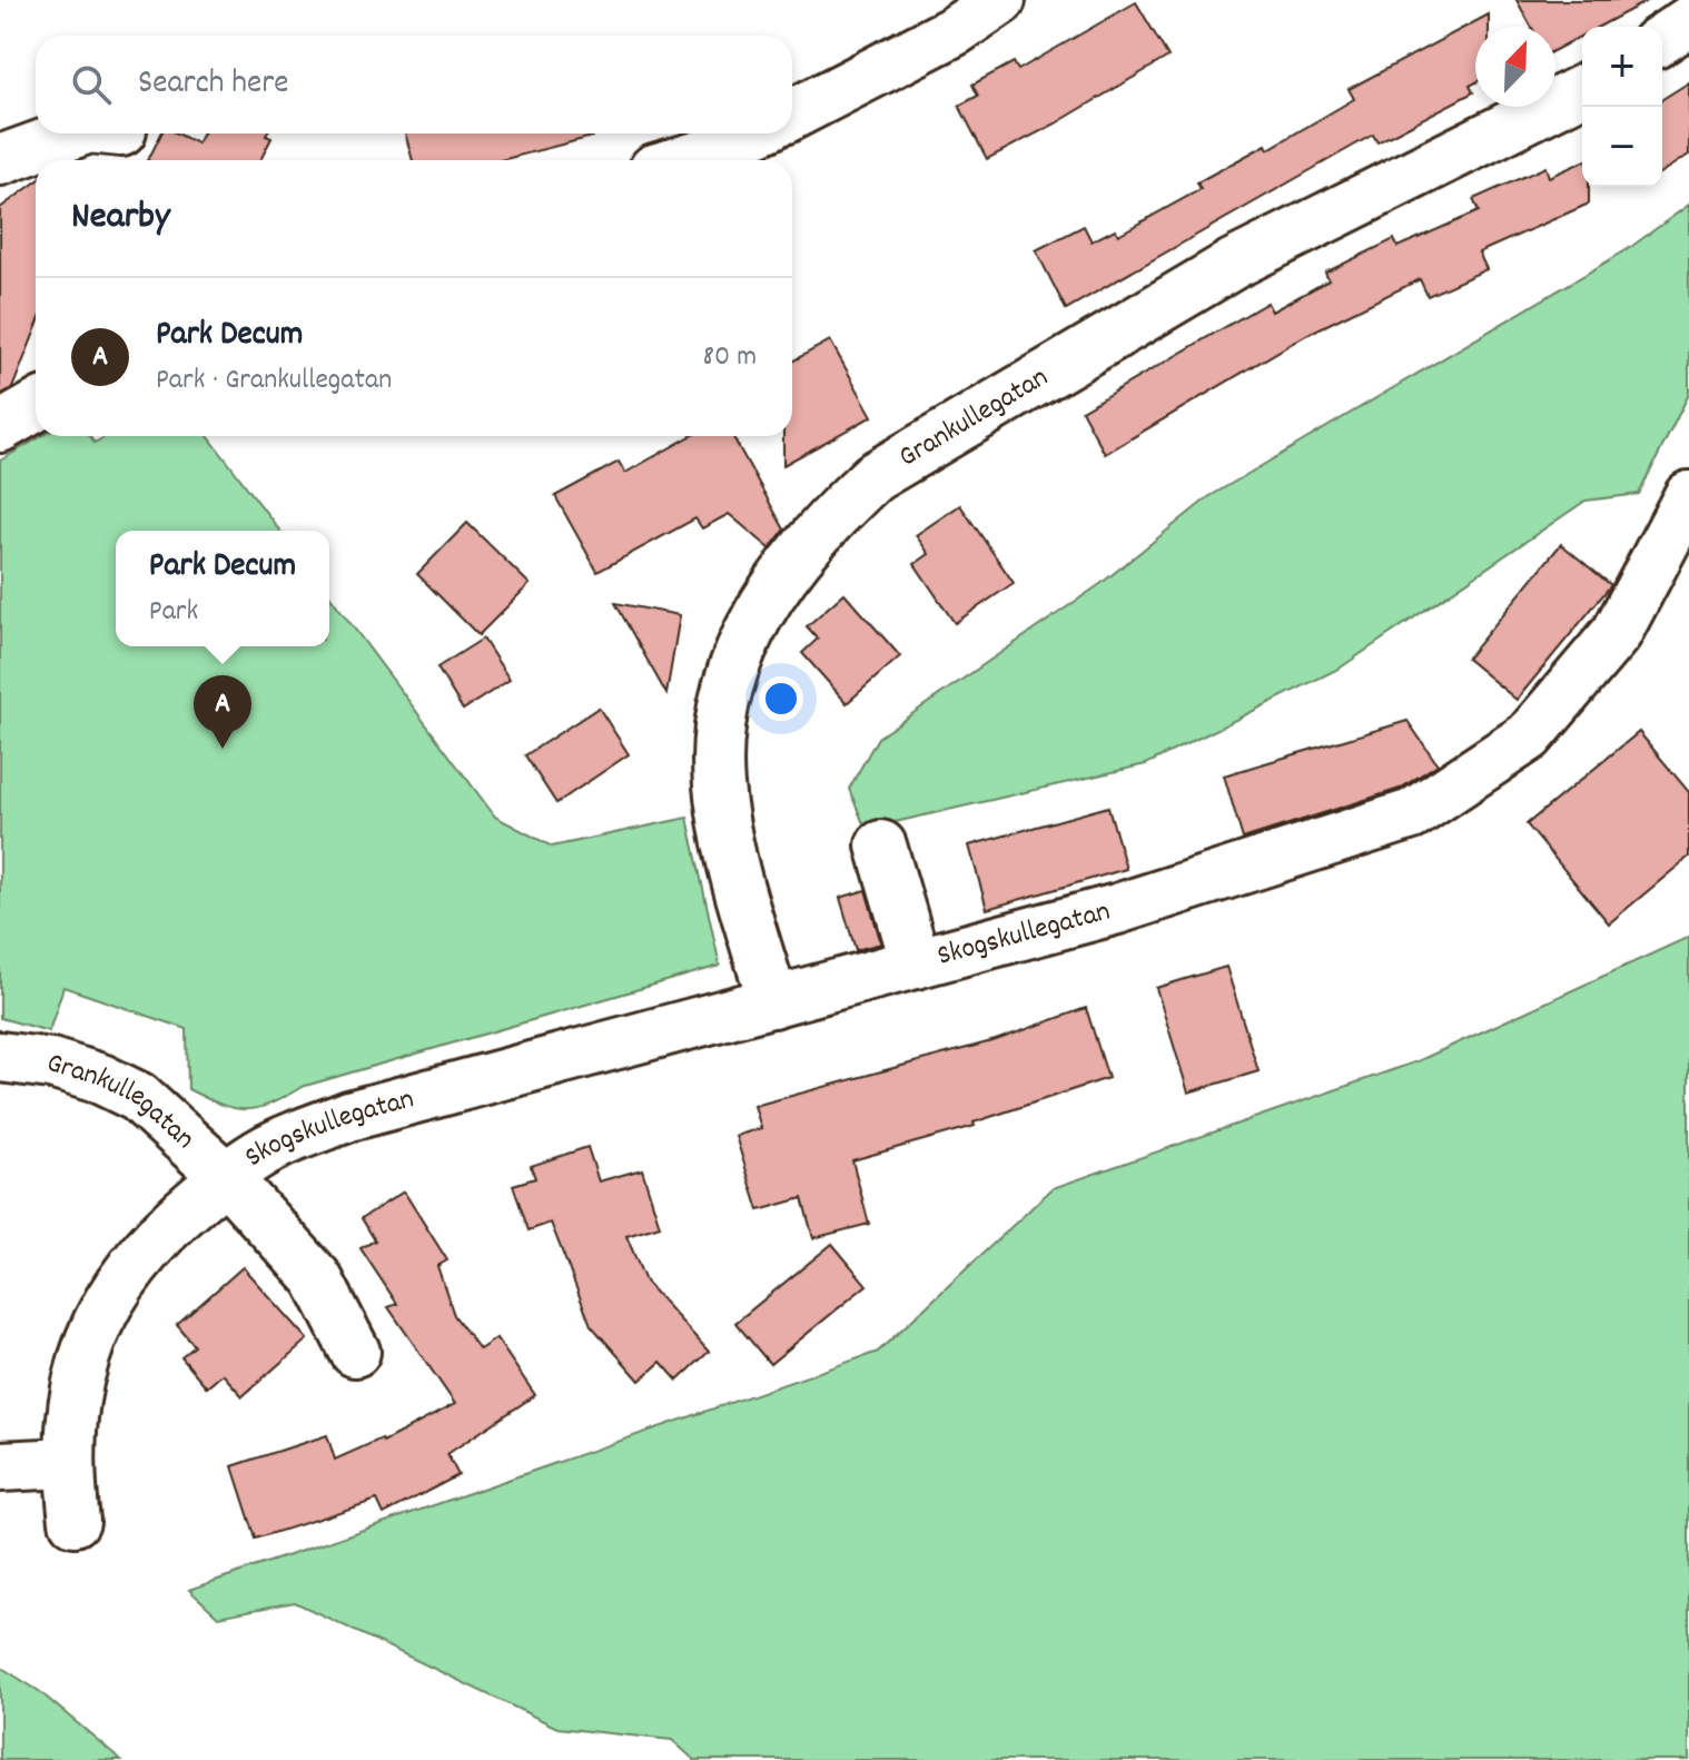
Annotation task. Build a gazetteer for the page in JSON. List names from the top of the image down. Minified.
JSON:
{"streets":{"street":["Grankullegatan","Skogskullegatan"]},"crossings":[["Grankullegatan","Skogskullegatan"]],"north":"top right","page":{"map_buttons":["+","−"],"search":"Search here","heading":"Nearby","list":[{"mark":"A","name":"Park Decum","note":"Park · Grankullegatan","value":"80 m"}],"popup":["Park Decum","Park"],"pins":"A"}}
